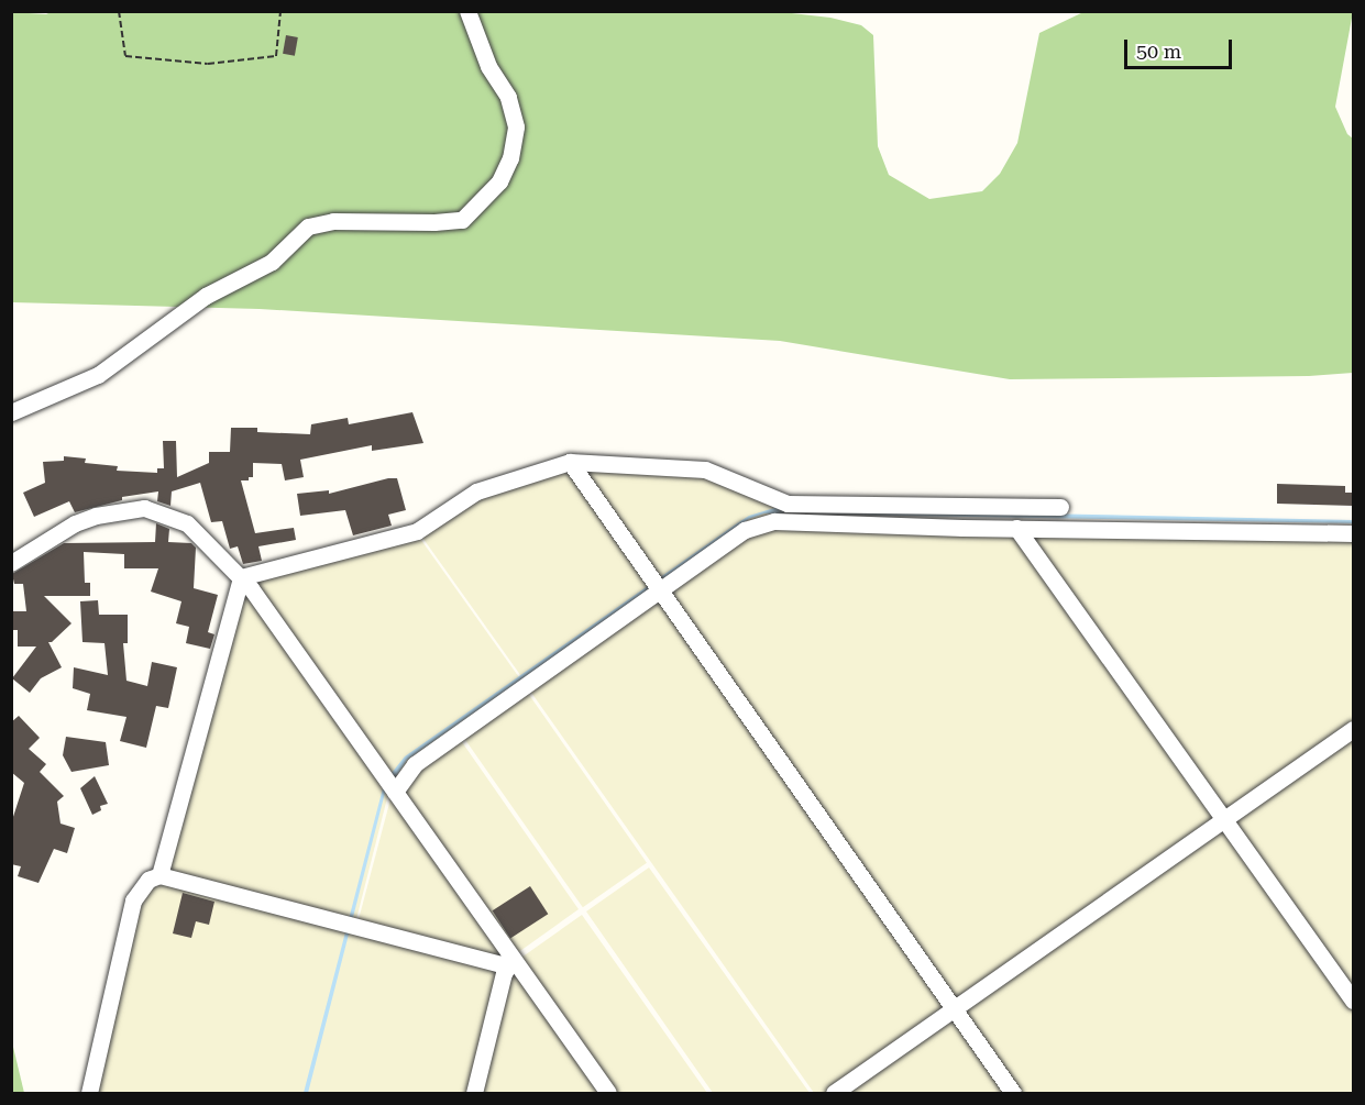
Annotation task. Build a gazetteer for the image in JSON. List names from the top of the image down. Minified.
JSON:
{"scale_bar":"50 m"}
